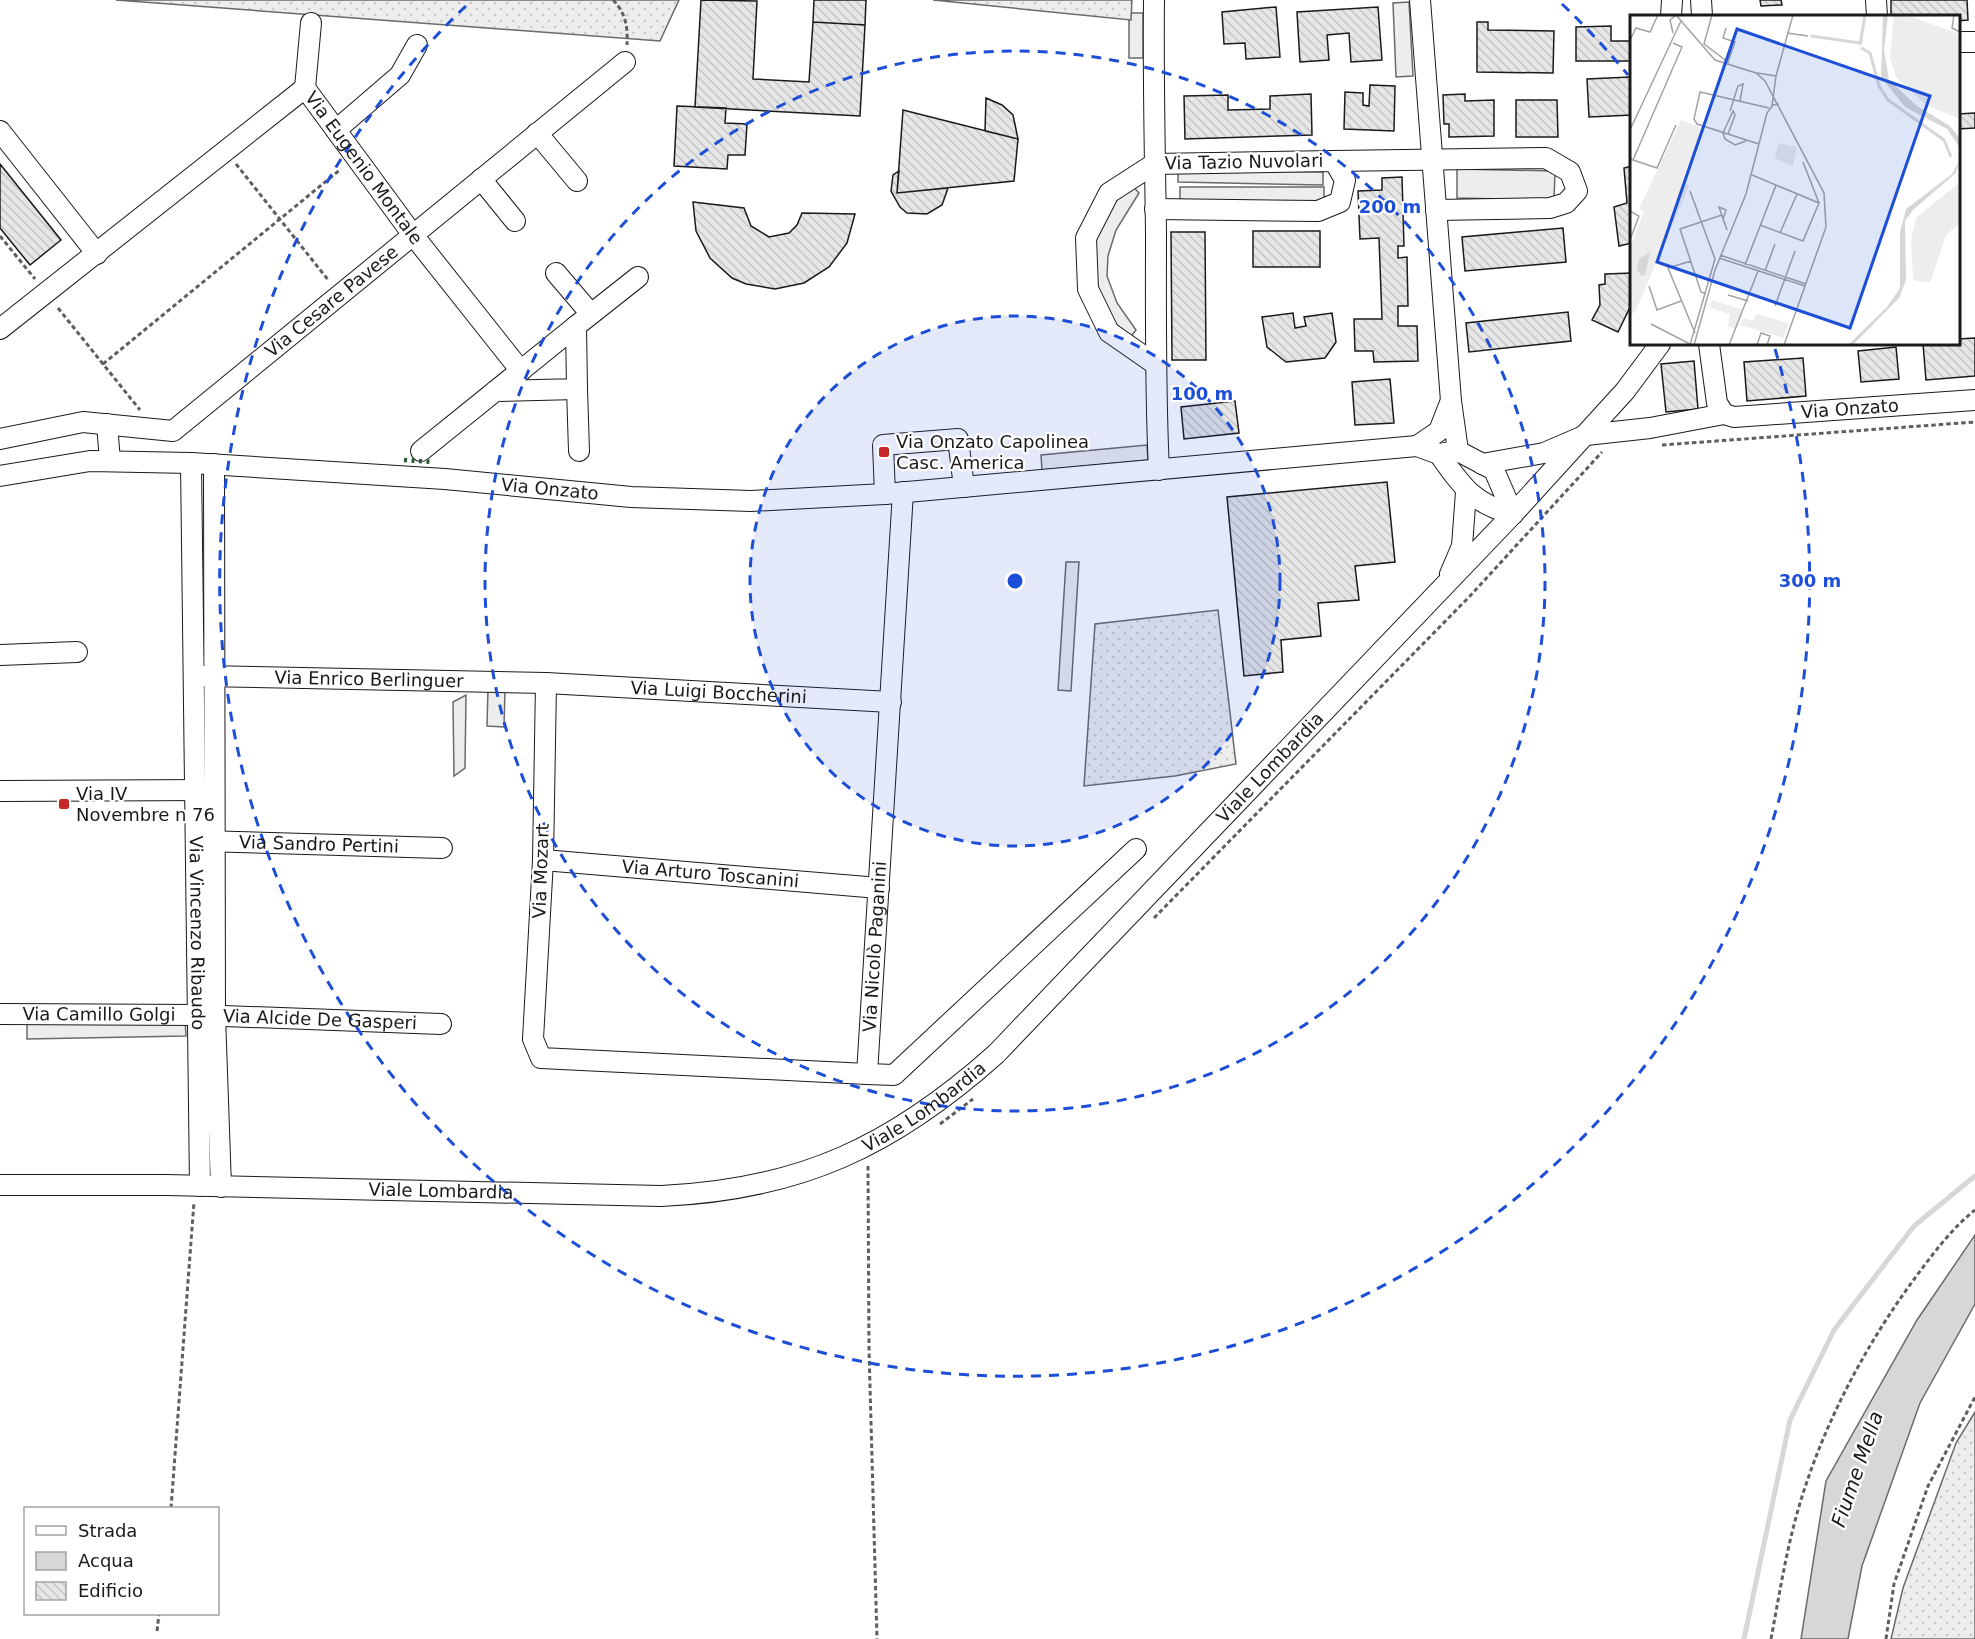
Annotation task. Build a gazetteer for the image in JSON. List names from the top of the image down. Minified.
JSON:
{"streets":{"street":["Via Tazio Nuvolari","Via Eugenio Montale","Via Cesare Pavese","Via Onzato","Via Enrico Berlinguer","Via Luigi Boccherini","Viale Lombardia","Via Sandro Pertini","Via Mozart","Via Arturo Toscanini","Via Vincenzo Ribaudo","Via Nicolò Paganini","Via Camillo Golgi","Via Alcide De Gasperi"]},"crossings":[["Via Tazio Nuvolari","Via Onzato"],["Via Eugenio Montale","Via Cesare Pavese"],["Via Onzato","Viale Lombardia"],["Via Onzato","Via Vincenzo Ribaudo"],["Via Onzato","Via Nicolò Paganini"],["Via Enrico Berlinguer","Via Luigi Boccherini"],["Via Enrico Berlinguer","Via Mozart"],["Via Enrico Berlinguer","Via Vincenzo Ribaudo"],["Via Luigi Boccherini","Via Mozart"],["Via Luigi Boccherini","Via Nicolò Paganini"],["Viale Lombardia","Via Vincenzo Ribaudo"],["Via Sandro Pertini","Via Vincenzo Ribaudo"],["Via Mozart","Via Arturo Toscanini"],["Via Mozart","Via Nicolò Paganini"],["Via Arturo Toscanini","Via Nicolò Paganini"],["Via Vincenzo Ribaudo","Via Camillo Golgi"],["Via Vincenzo Ribaudo","Via Alcide De Gasperi"],["Via Camillo Golgi","Via Alcide De Gasperi"]],"water":["Fiume Mella"],"places":{"transit":["Via Onzato Capolinea Casc. America","Via IV Novembre n 76"]},"legend":["Strada","Acqua","Edificio"],"rings":["200 m","100 m","300 m"]}
